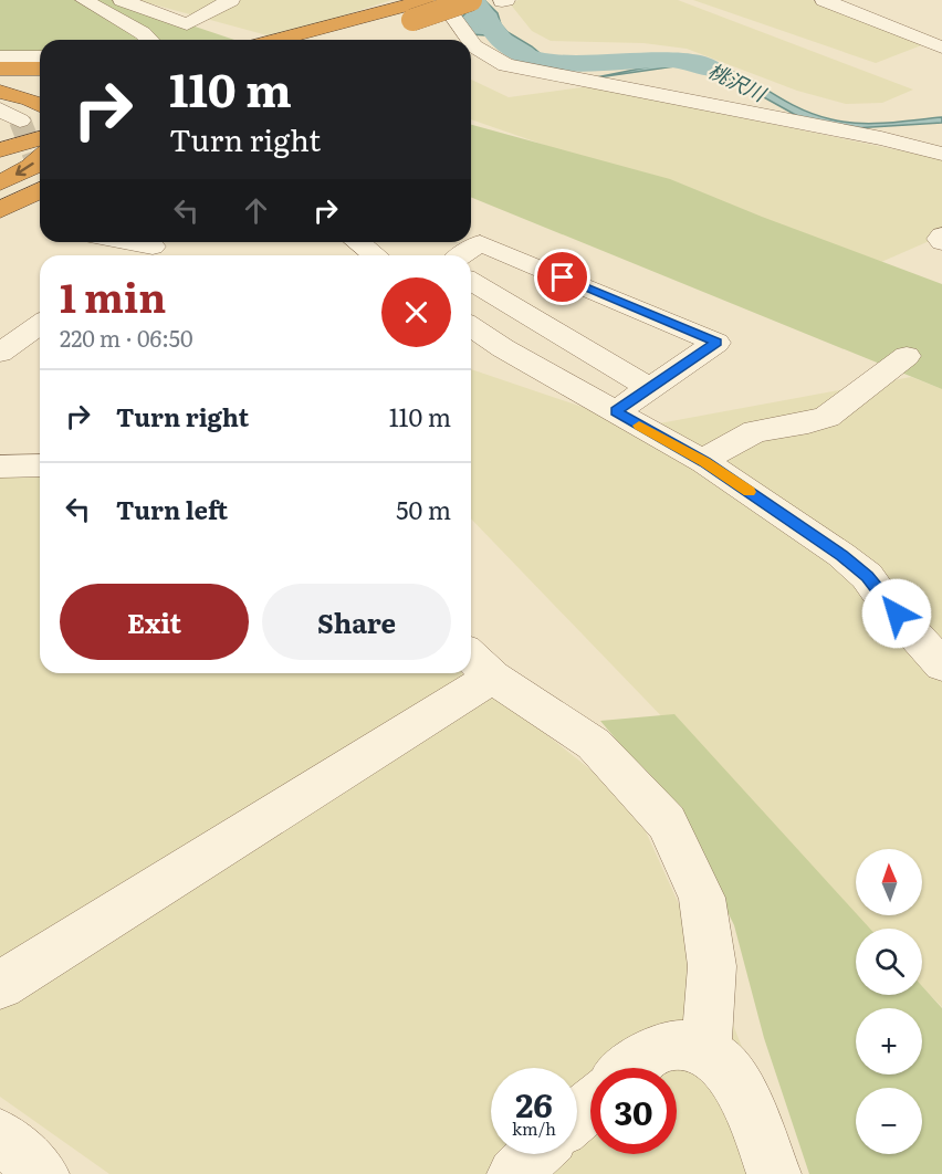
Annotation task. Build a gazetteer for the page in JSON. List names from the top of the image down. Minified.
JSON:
{"water":["桃沢川"],"north":"top","page":{"turn":["110 m","Turn right"],"heading":["1 min","220 m · 06:50"],"list":[{"name":"Turn right","value":"110 m"},{"name":"Turn left","value":"50 m"}],"buttons":["Exit","Share"],"map_buttons":["+","−"],"speed":"26 km/h","limit":"30"}}
